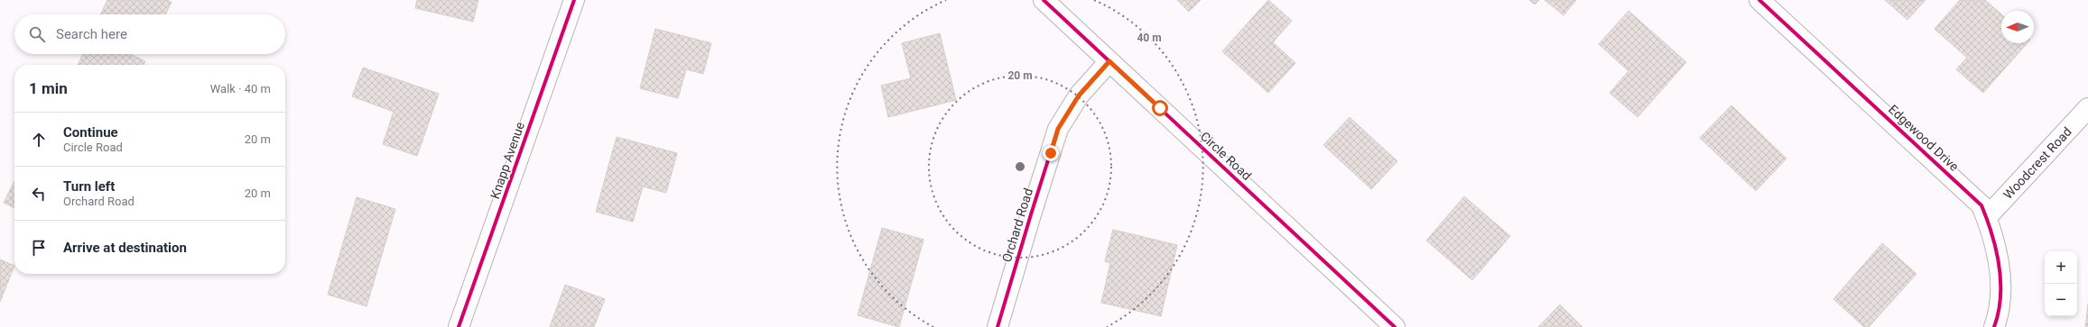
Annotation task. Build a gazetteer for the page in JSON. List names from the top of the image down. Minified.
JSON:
{"streets":{"street":["Edgewood Drive","Circle Road","Knapp Avenue","Woodcrest Road","Orchard Road"]},"crossings":[["Edgewood Drive","Woodcrest Road"],["Circle Road","Orchard Road"]],"north":"left","page":{"search":"Search here","heading":["1 min","Walk · 40 m"],"list":[["Continue","Circle Road","20 m"],["Turn left","Orchard Road","20 m"],"Arrive at destination"],"map_buttons":["+","−"]},"rings":["40 m","20 m"]}
